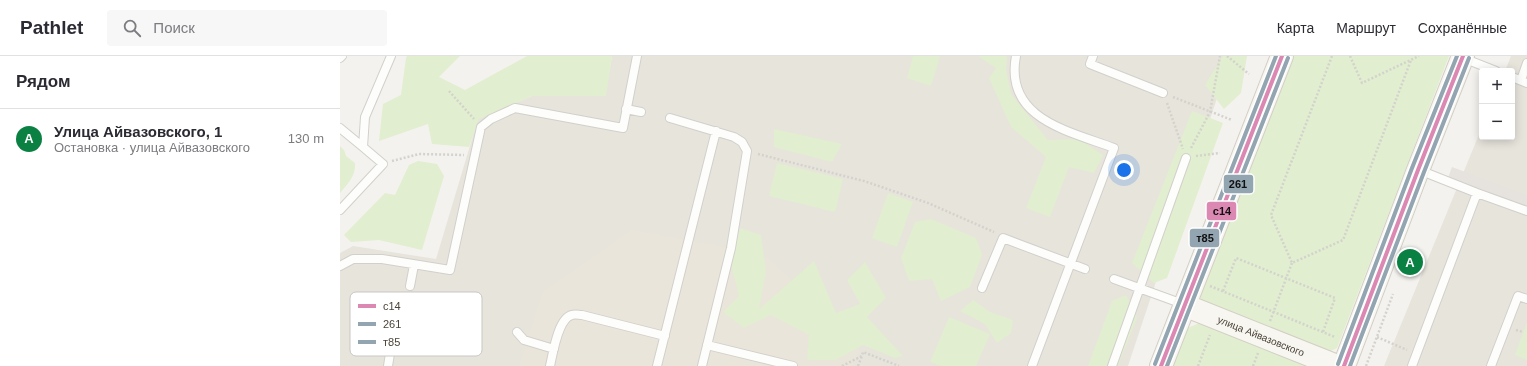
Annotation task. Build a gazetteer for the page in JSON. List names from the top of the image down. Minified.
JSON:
{"streets":{"main road":["улица Айвазовского"]},"lines":["transit line с14","transit line т85","transit line 261"],"legend":["с14","261","т85"],"page":{"header":"Pathlet","search":"Поиск","nav":["Карта","Маршрут","Сохранённые"],"heading":"Рядом","map_buttons":["+","−"],"list":[{"mark":"A","name":"Улица Айвазовского, 1","note":"Остановка · улица Айвазовского","value":"130 m"}],"pins":"A"}}
